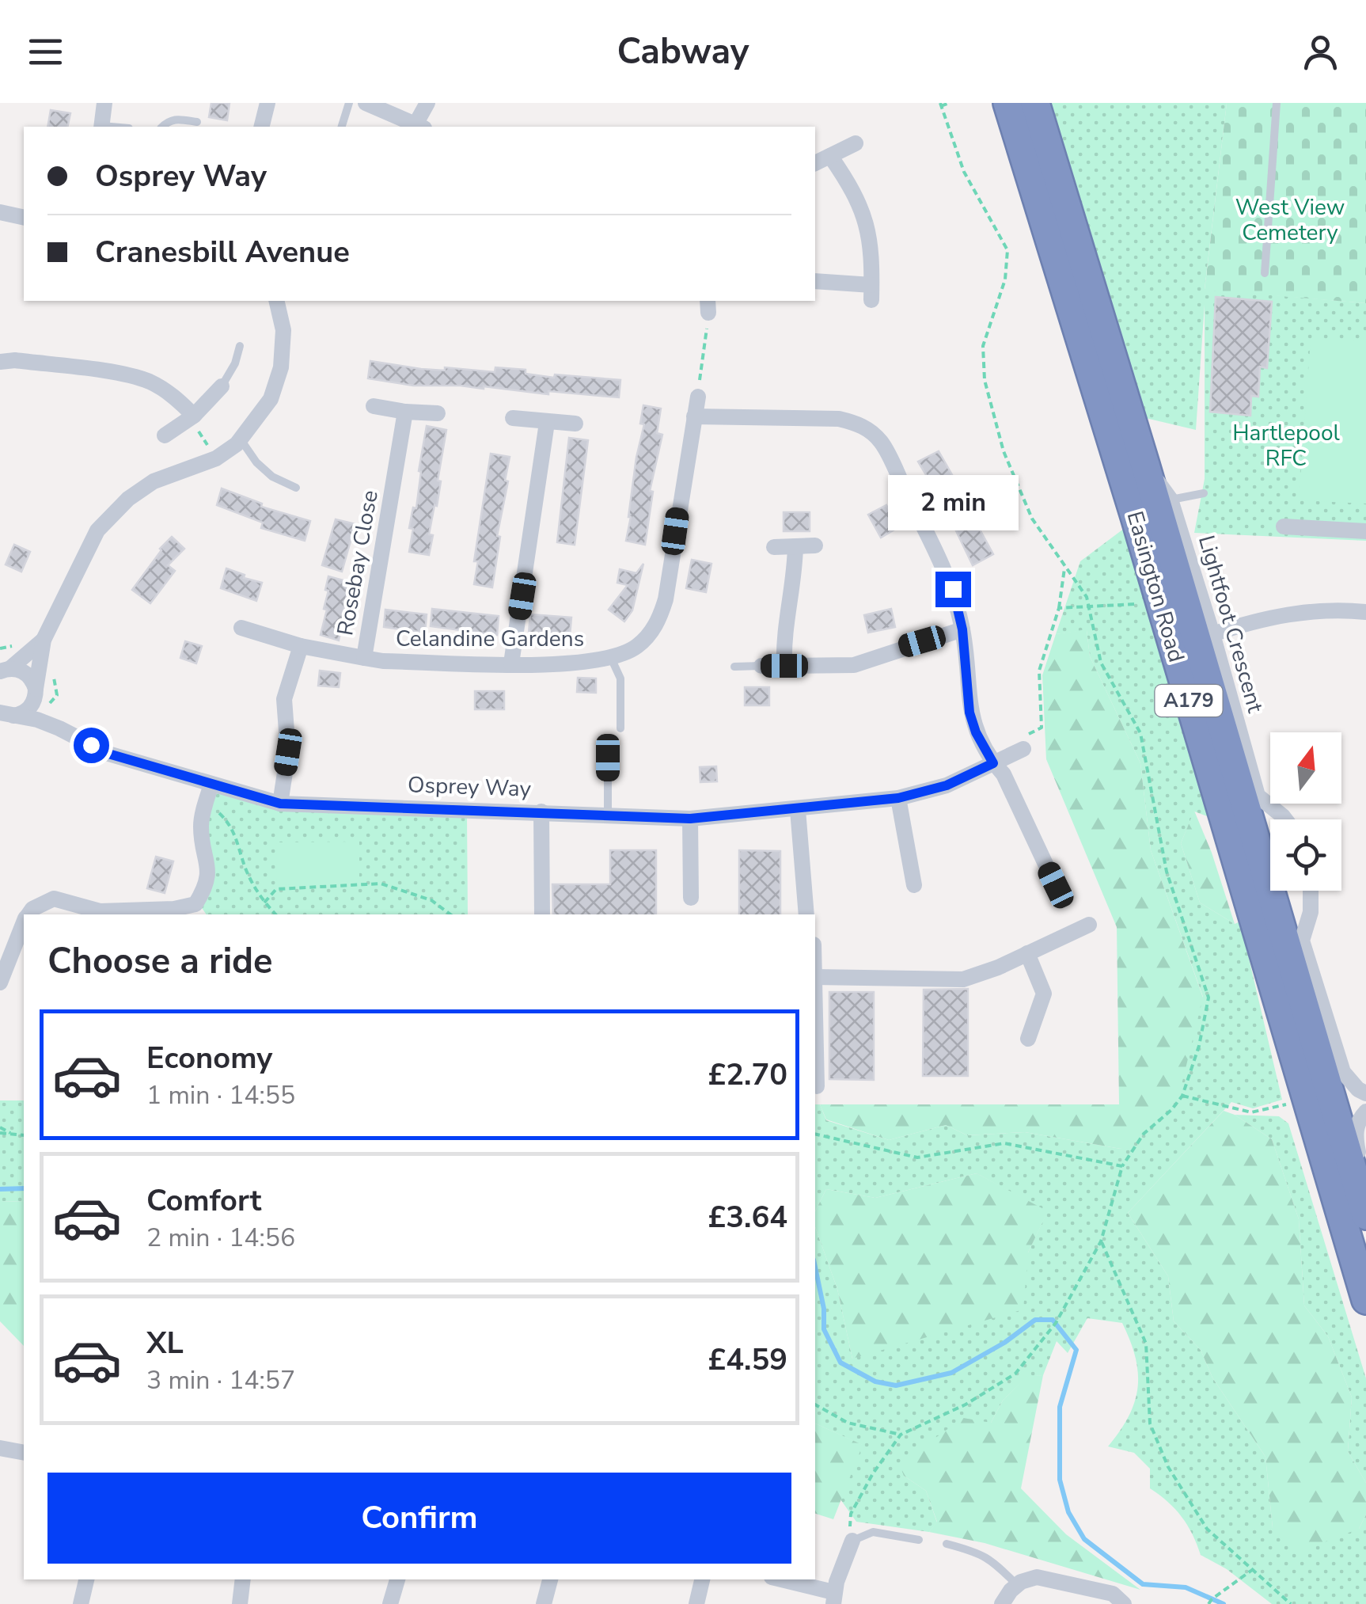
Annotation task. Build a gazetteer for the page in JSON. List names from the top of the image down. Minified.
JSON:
{"streets":{"highway":["Easington Road","A179"],"street":["Rosebay Close","Lightfoot Crescent","Celandine Gardens","Osprey Way"]},"crossings":[["Rosebay Close","Celandine Gardens"],["Easington Road","Lightfoot Crescent"]],"parks":["West View Cemetery","Hartlepool RFC"],"north":"top","page":{"header":"Cabway","banner":["Osprey Way","Cranesbill Avenue"],"bubble":"2 min","heading":"Choose a ride","list":[{"name":"Economy","note":"1 min · 14:55","value":"£2.70"},{"name":"Comfort","note":"2 min · 14:56","value":"£3.64"},{"name":"XL","note":"3 min · 14:57","value":"£4.59"}],"buttons":"Confirm"}}
